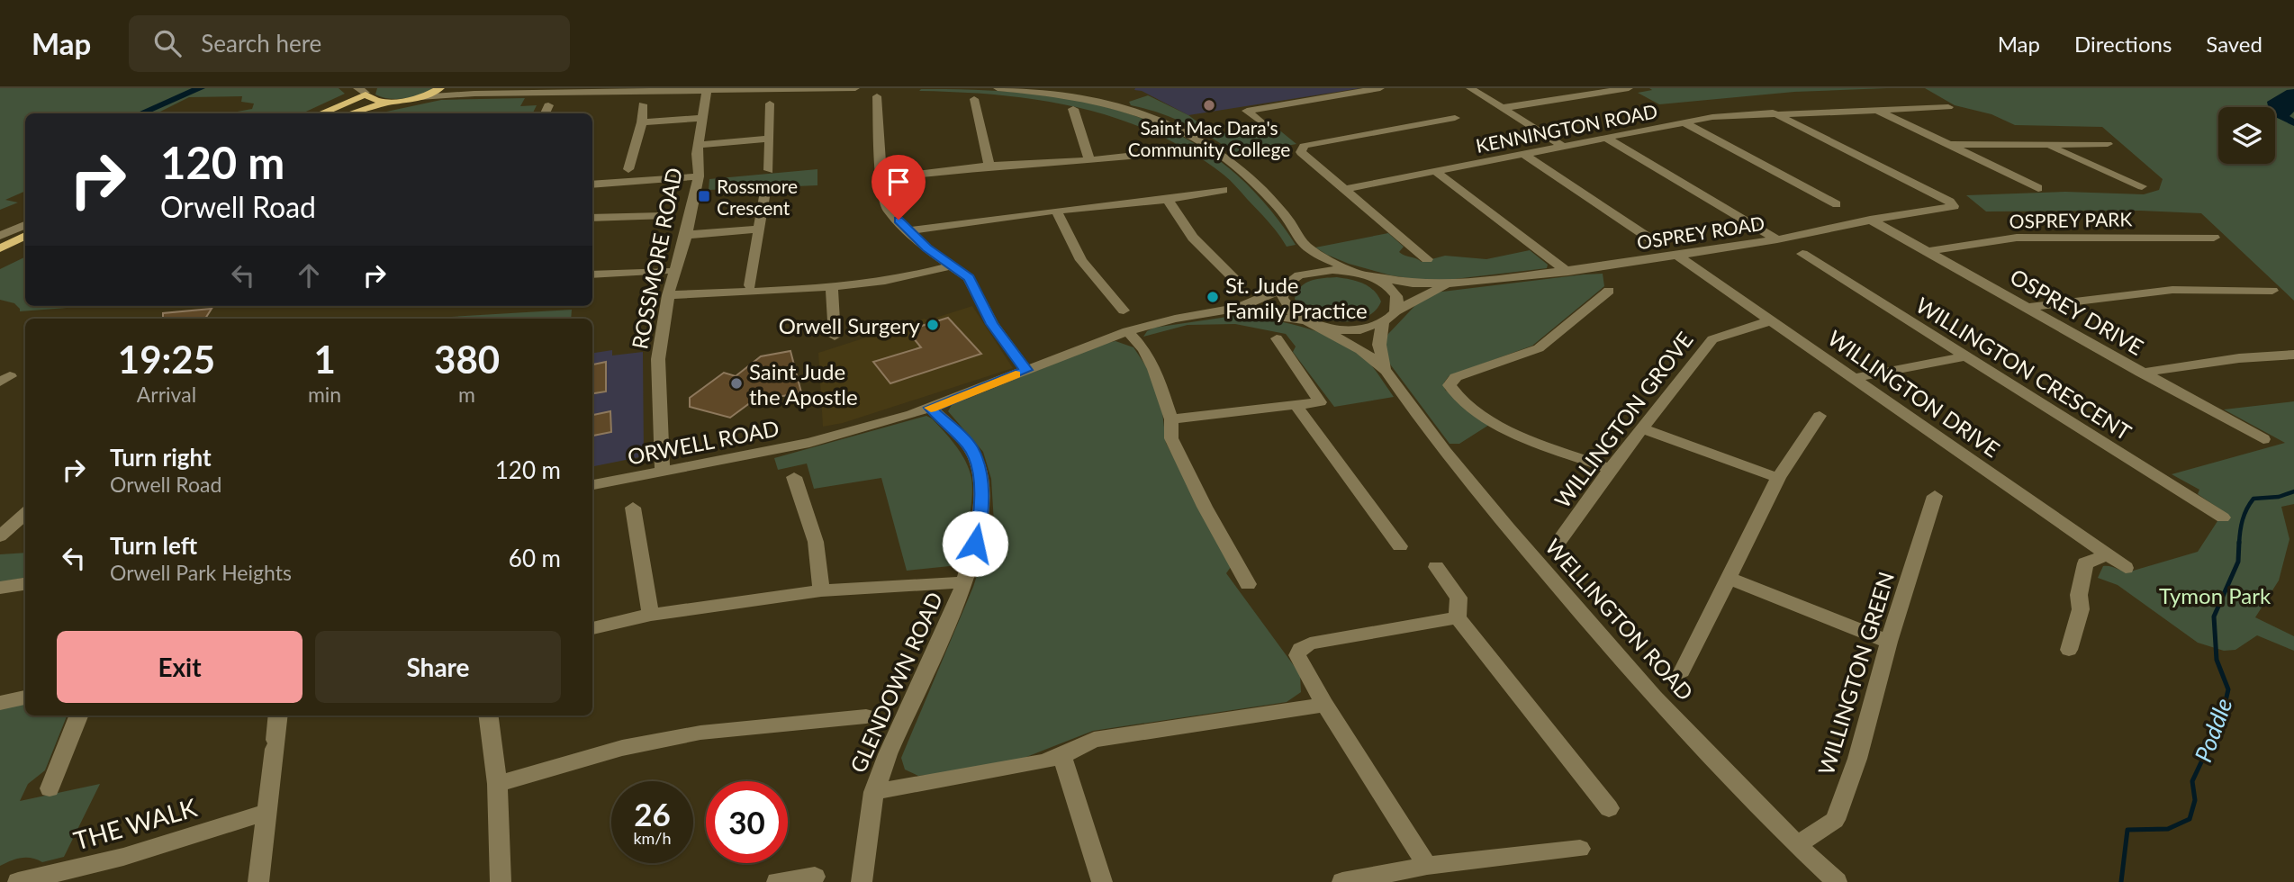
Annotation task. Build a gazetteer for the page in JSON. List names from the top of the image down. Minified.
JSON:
{"streets":{"street":["KENNINGTON ROAD","OSPREY PARK","OSPREY ROAD","ROSSMORE ROAD","OSPREY DRIVE","WILLINGTON CRESCENT","WILLINGTON DRIVE","WILLINGTON GROVE","ORWELL ROAD","WELLINGTON ROAD","WILLINGTON GREEN","GLENDOWN ROAD","THE WALK"]},"crossings":[["KENNINGTON ROAD","OSPREY ROAD"],["OSPREY PARK","OSPREY DRIVE"],["OSPREY ROAD","OSPREY DRIVE"],["OSPREY ROAD","WILLINGTON DRIVE"],["OSPREY ROAD","ORWELL ROAD"],["OSPREY ROAD","WELLINGTON ROAD"],["ROSSMORE ROAD","ORWELL ROAD"],["WILLINGTON DRIVE","WILLINGTON GROVE"],["ORWELL ROAD","WELLINGTON ROAD"],["ORWELL ROAD","GLENDOWN ROAD"],["WELLINGTON ROAD","WILLINGTON GREEN"]],"water":["Poddle"],"parks":["Tymon Park"],"places":{"other":["Saint Mac Dara's Community College","St. Jude Family Practice","Orwell Surgery","Saint Jude the Apostle"],"transit":["Rossmore Crescent"]},"page":{"header":"Map","search":"Search here","nav":["Map","Directions","Saved"],"turn":["120 m","Orwell Road"],"eta":["19:25","Arrival","1","min","380","m"],"list":[{"name":"Turn right","note":"Orwell Road","value":"120 m"},{"name":"Turn left","note":"Orwell Park Heights","value":"60 m"}],"buttons":["Exit","Share"],"speed":"26 km/h","limit":"30"}}
